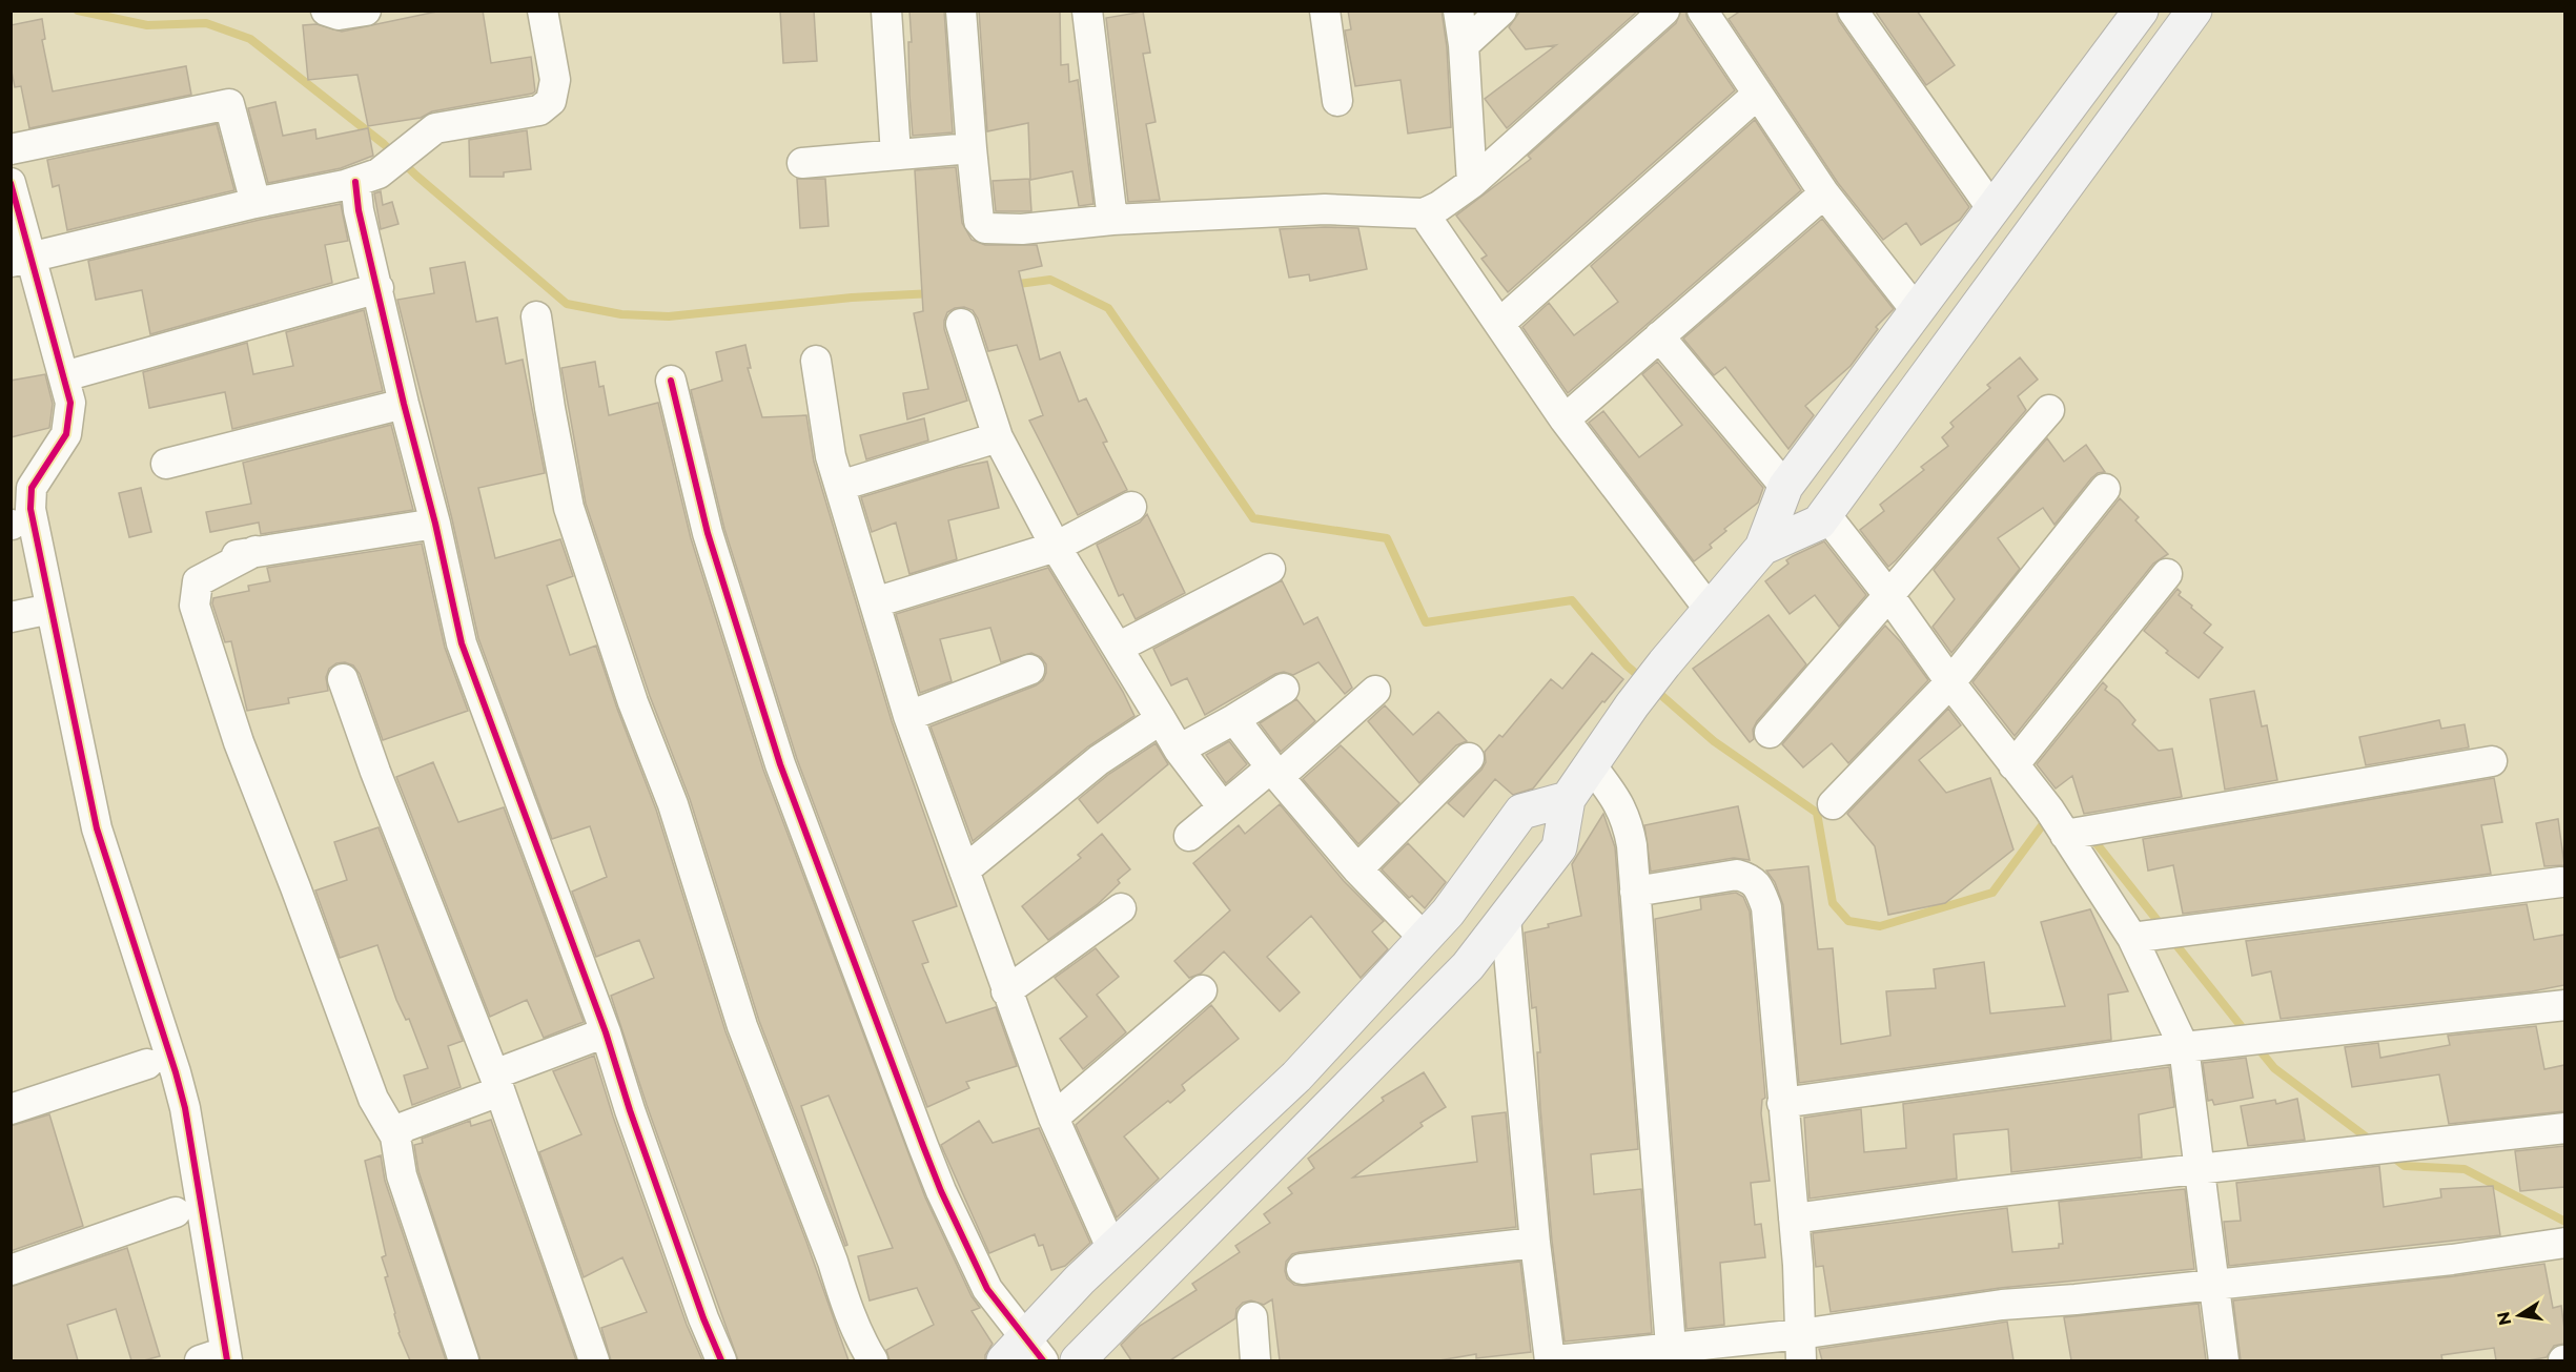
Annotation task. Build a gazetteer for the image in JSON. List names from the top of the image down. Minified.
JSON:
{"north":"left"}
